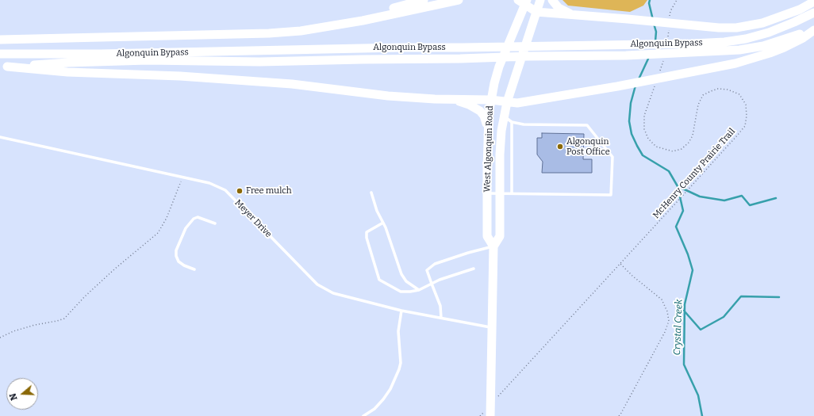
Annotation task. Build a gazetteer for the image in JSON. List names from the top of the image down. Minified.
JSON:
{"streets":{"main road":["Algonquin Bypass","West Algonquin Road"],"lane":["Meyer Drive"],"path":["McHenry County Prairie Trail"]},"crossings":[["West Algonquin Road","Meyer Drive"]],"water":["Crystal Creek"],"places":["Algonquin Post Office","Free mulch"],"north":"left"}
